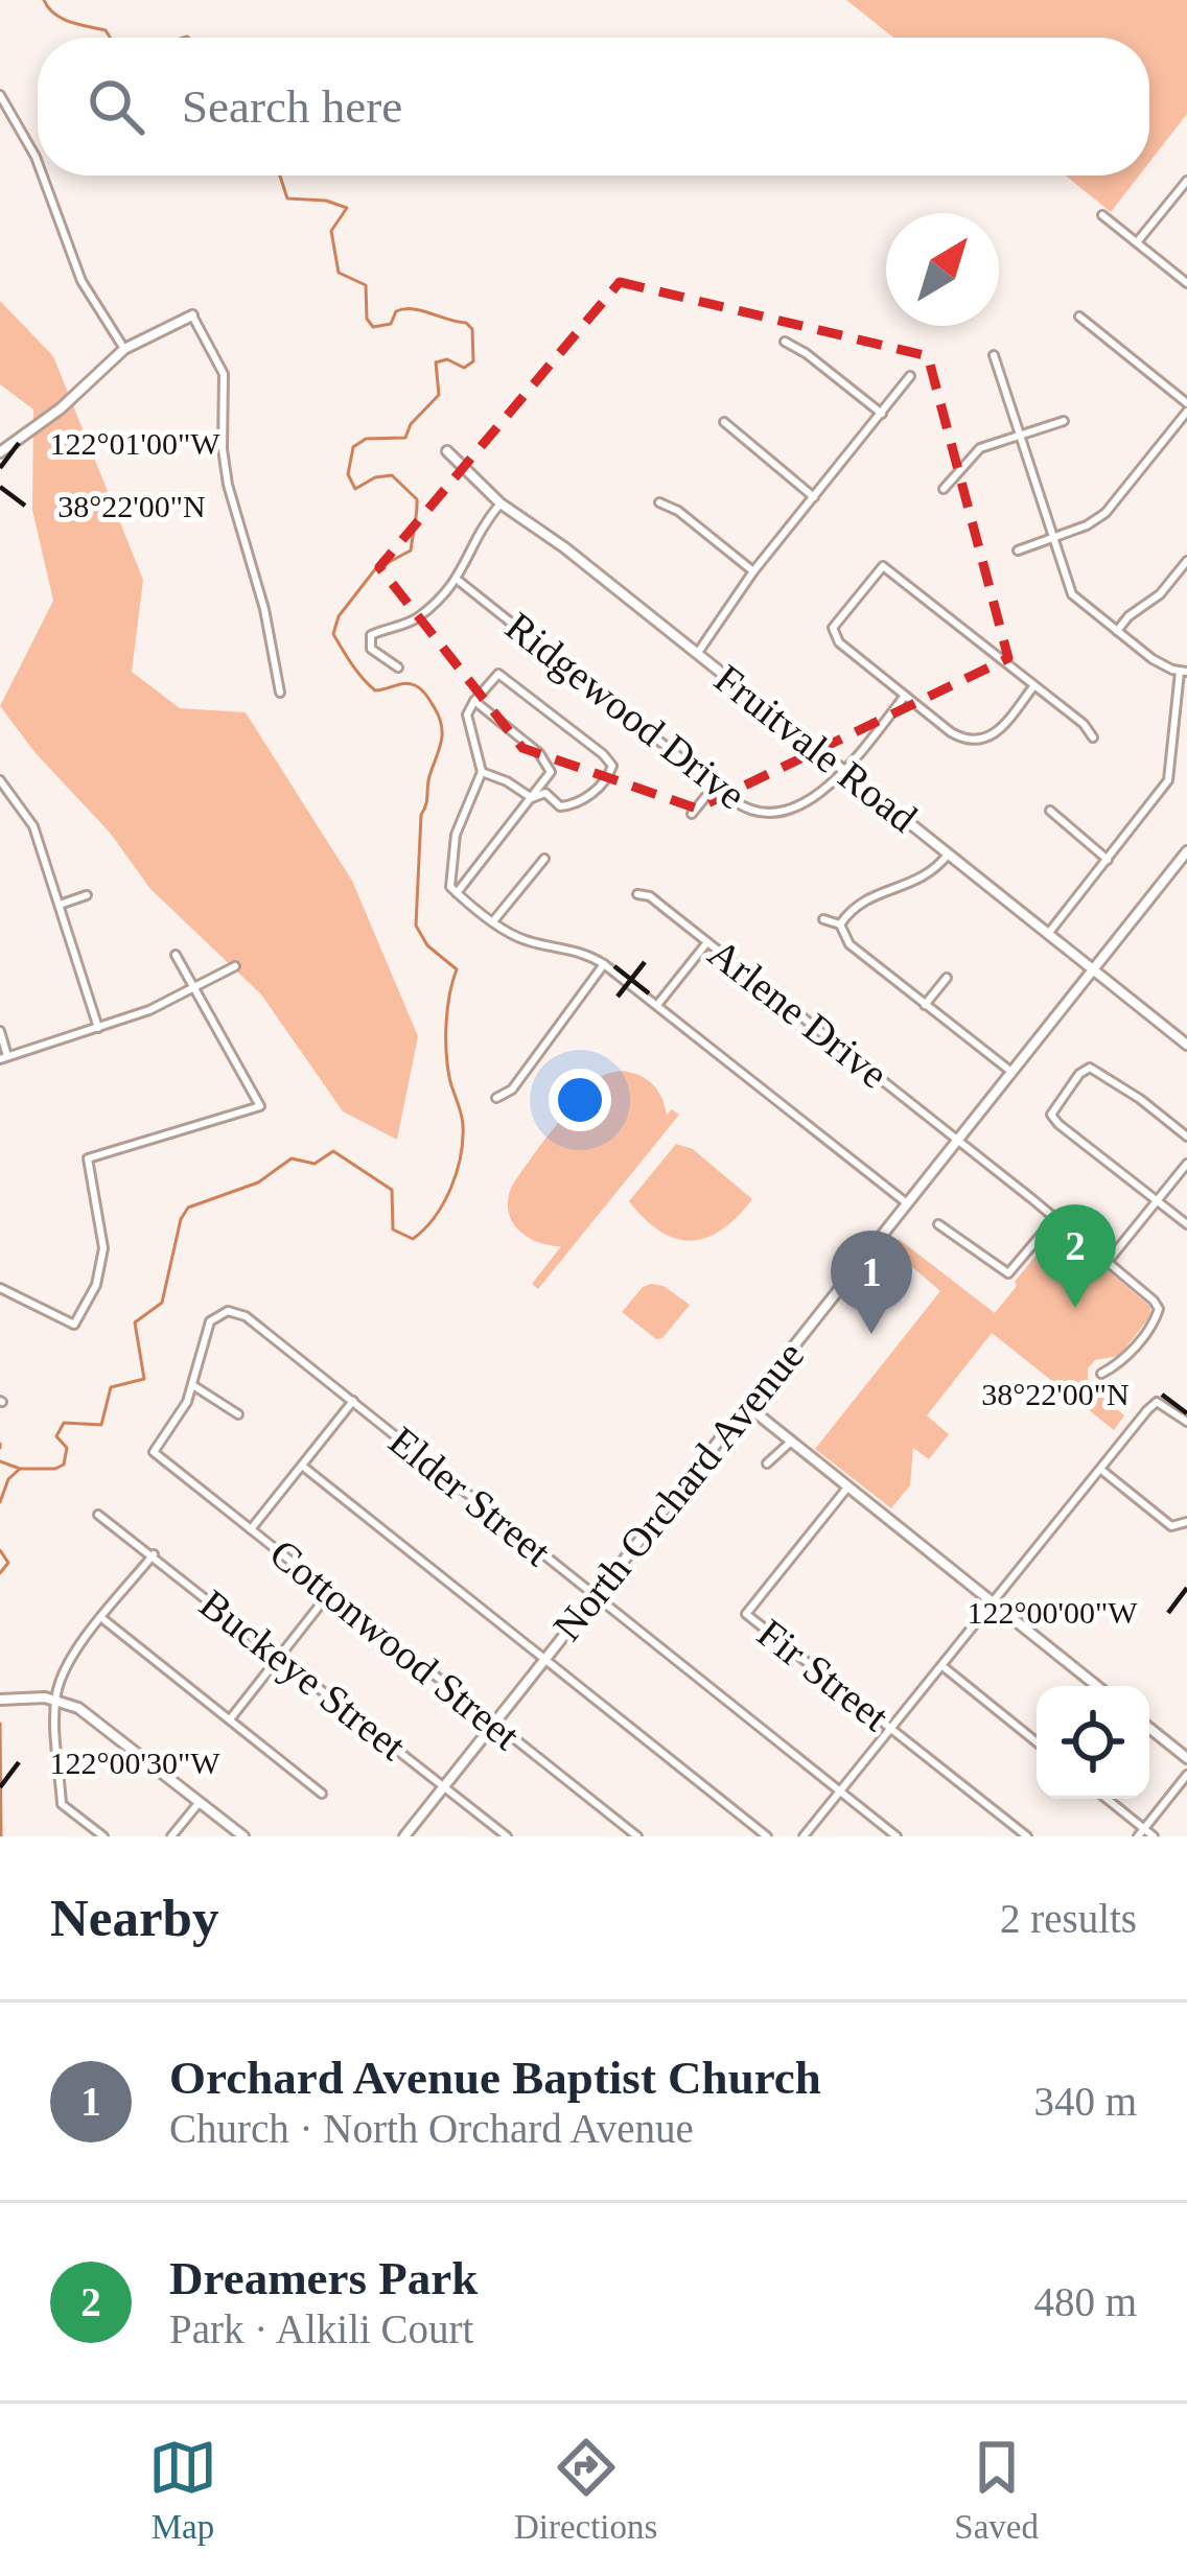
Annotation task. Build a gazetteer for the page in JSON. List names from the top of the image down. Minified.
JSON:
{"streets":{"street":["Ridgewood Drive","Fruitvale Road","Arlene Drive","North Orchard Avenue","Elder Street","Cottonwood Street","Buckeye Street","Fir Street"]},"crossings":[["Ridgewood Drive","Fruitvale Road"],["Fruitvale Road","North Orchard Avenue"],["Arlene Drive","North Orchard Avenue"],["North Orchard Avenue","Elder Street"],["North Orchard Avenue","Cottonwood Street"],["North Orchard Avenue","Buckeye Street"],["Elder Street","Cottonwood Street"]],"north":"top right","page":{"search":"Search here","pins":["2","1"],"heading":["Nearby","2 results"],"list":[{"mark":"1","name":"Orchard Avenue Baptist Church","note":"Church · North Orchard Avenue","value":"340 m"},{"mark":"2","name":"Dreamers Park","note":"Park · Alkili Court","value":"480 m"}],"nav":["Map","Directions","Saved"]},"coordinates":["122°01'00\"W","38°22'00\"N","122°00'00\"W","122°00'30\"W"]}
